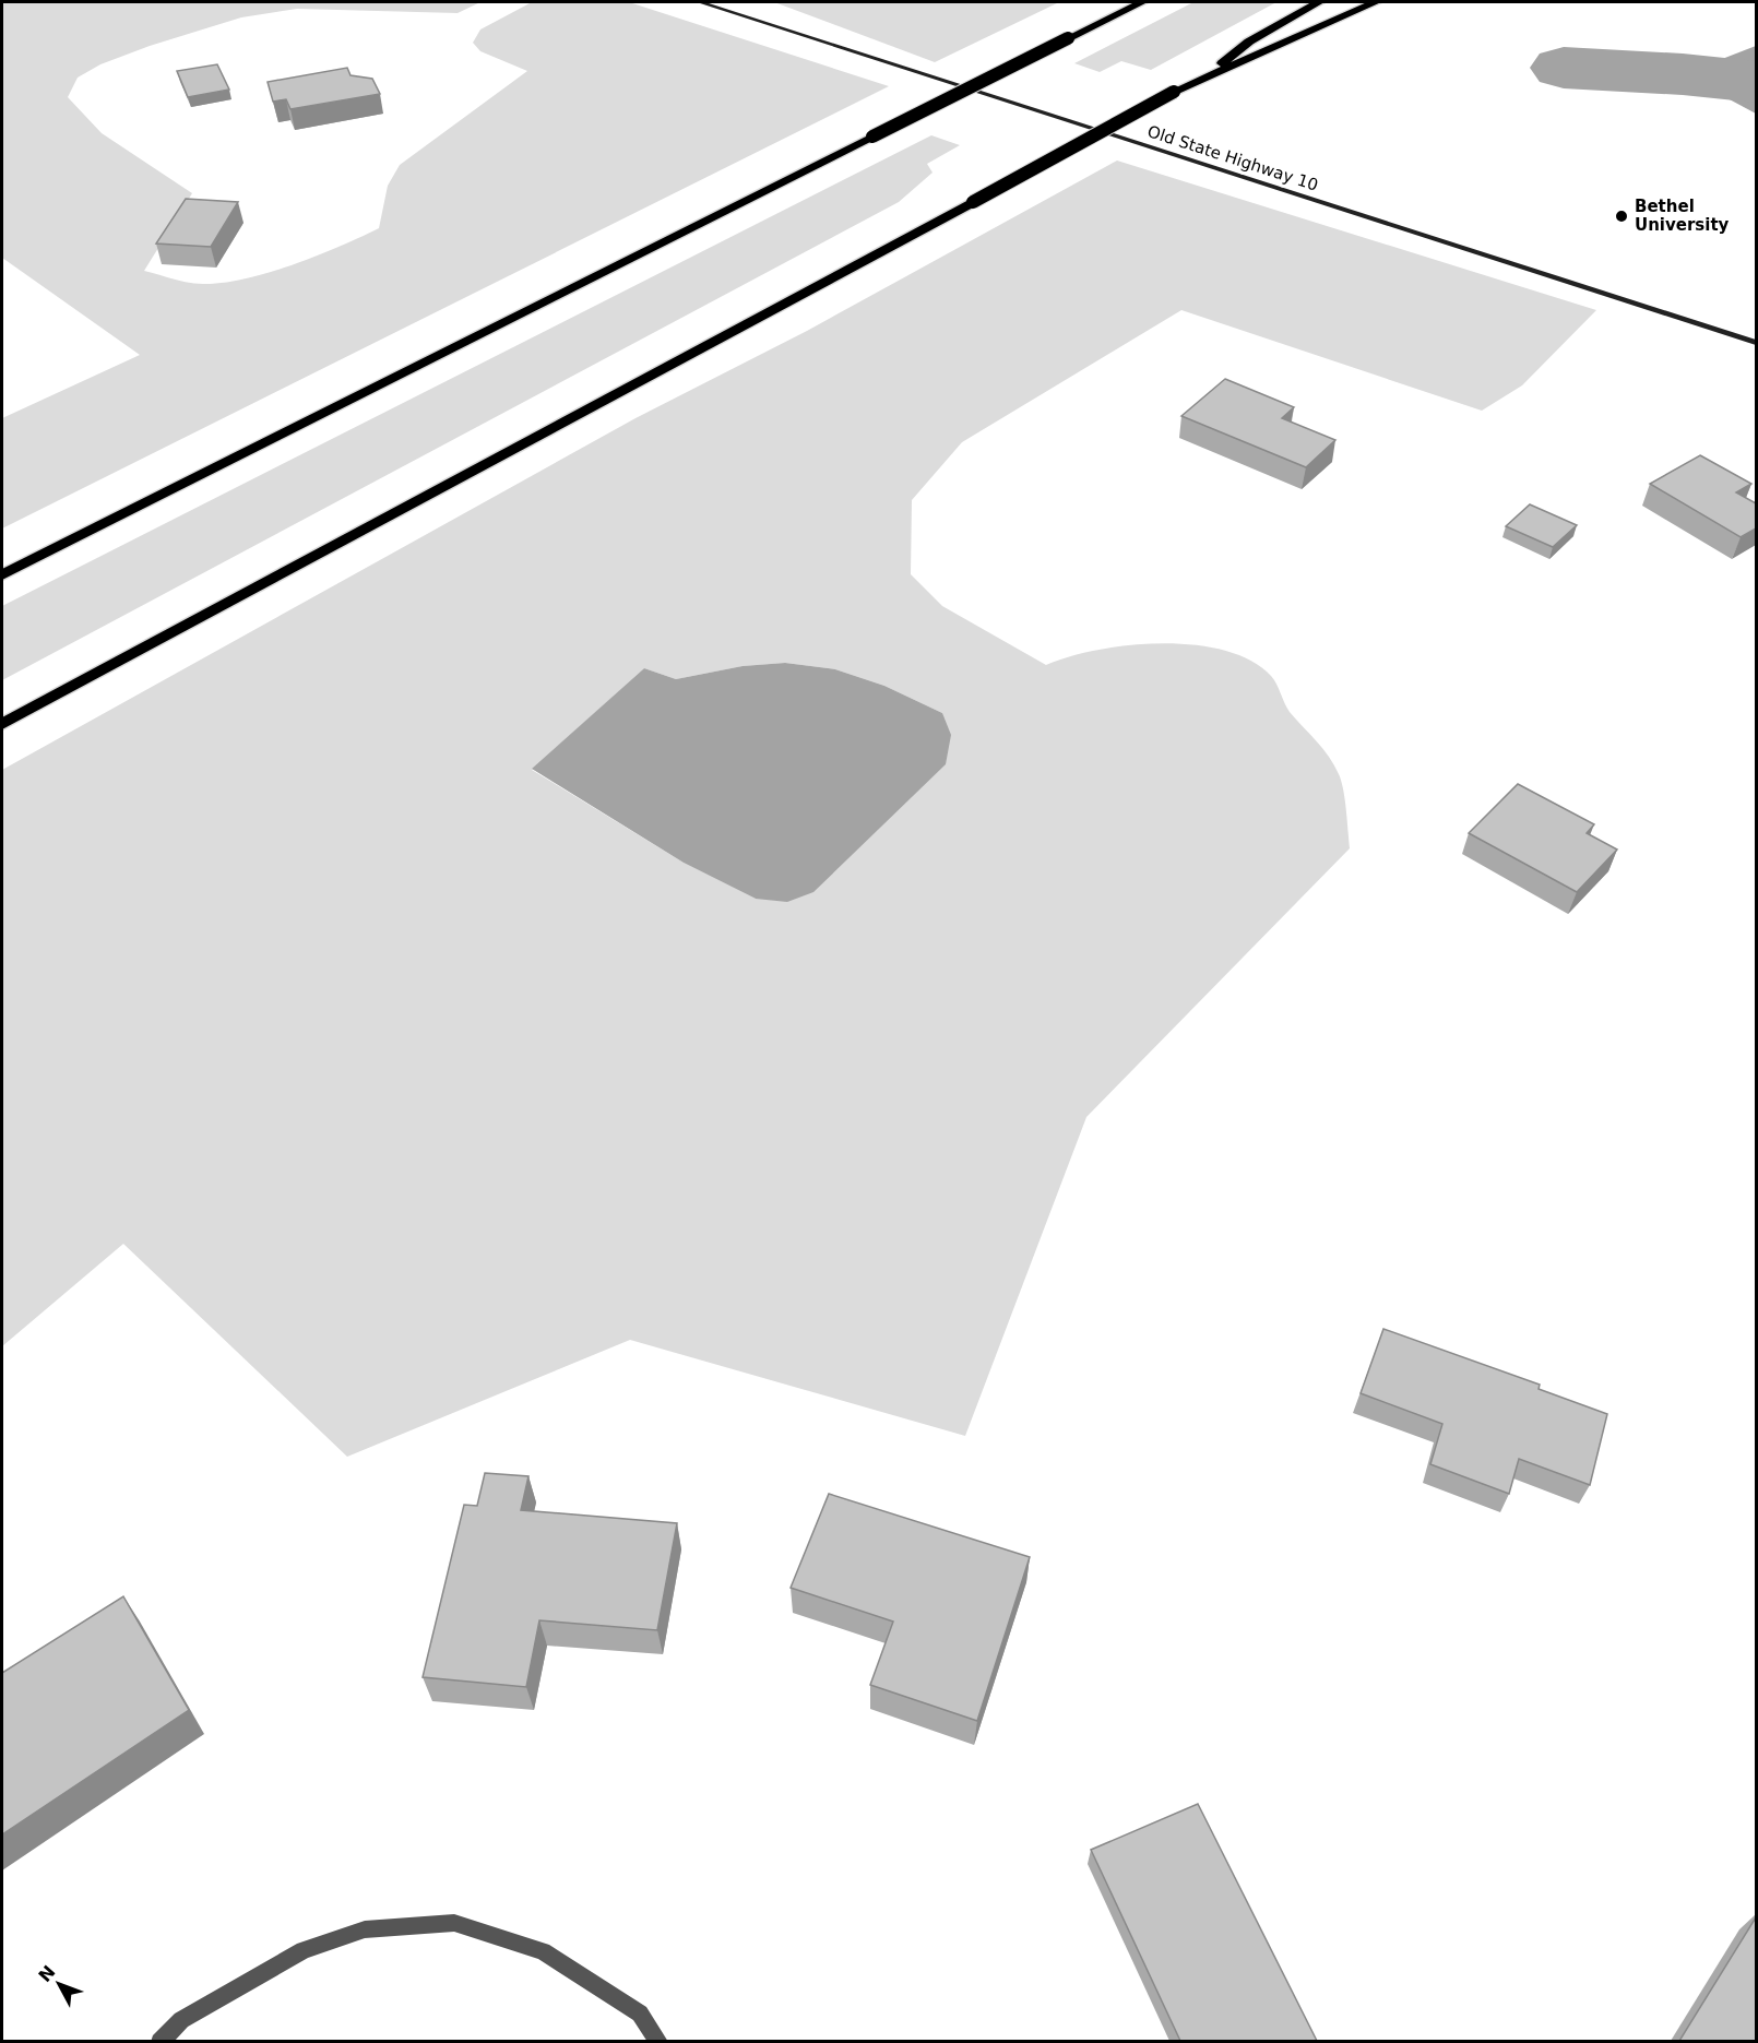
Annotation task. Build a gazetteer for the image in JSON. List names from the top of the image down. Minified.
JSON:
{"streets":{"street":["Old State Highway 10"]},"places":["Bethel University"],"north":"top left"}
